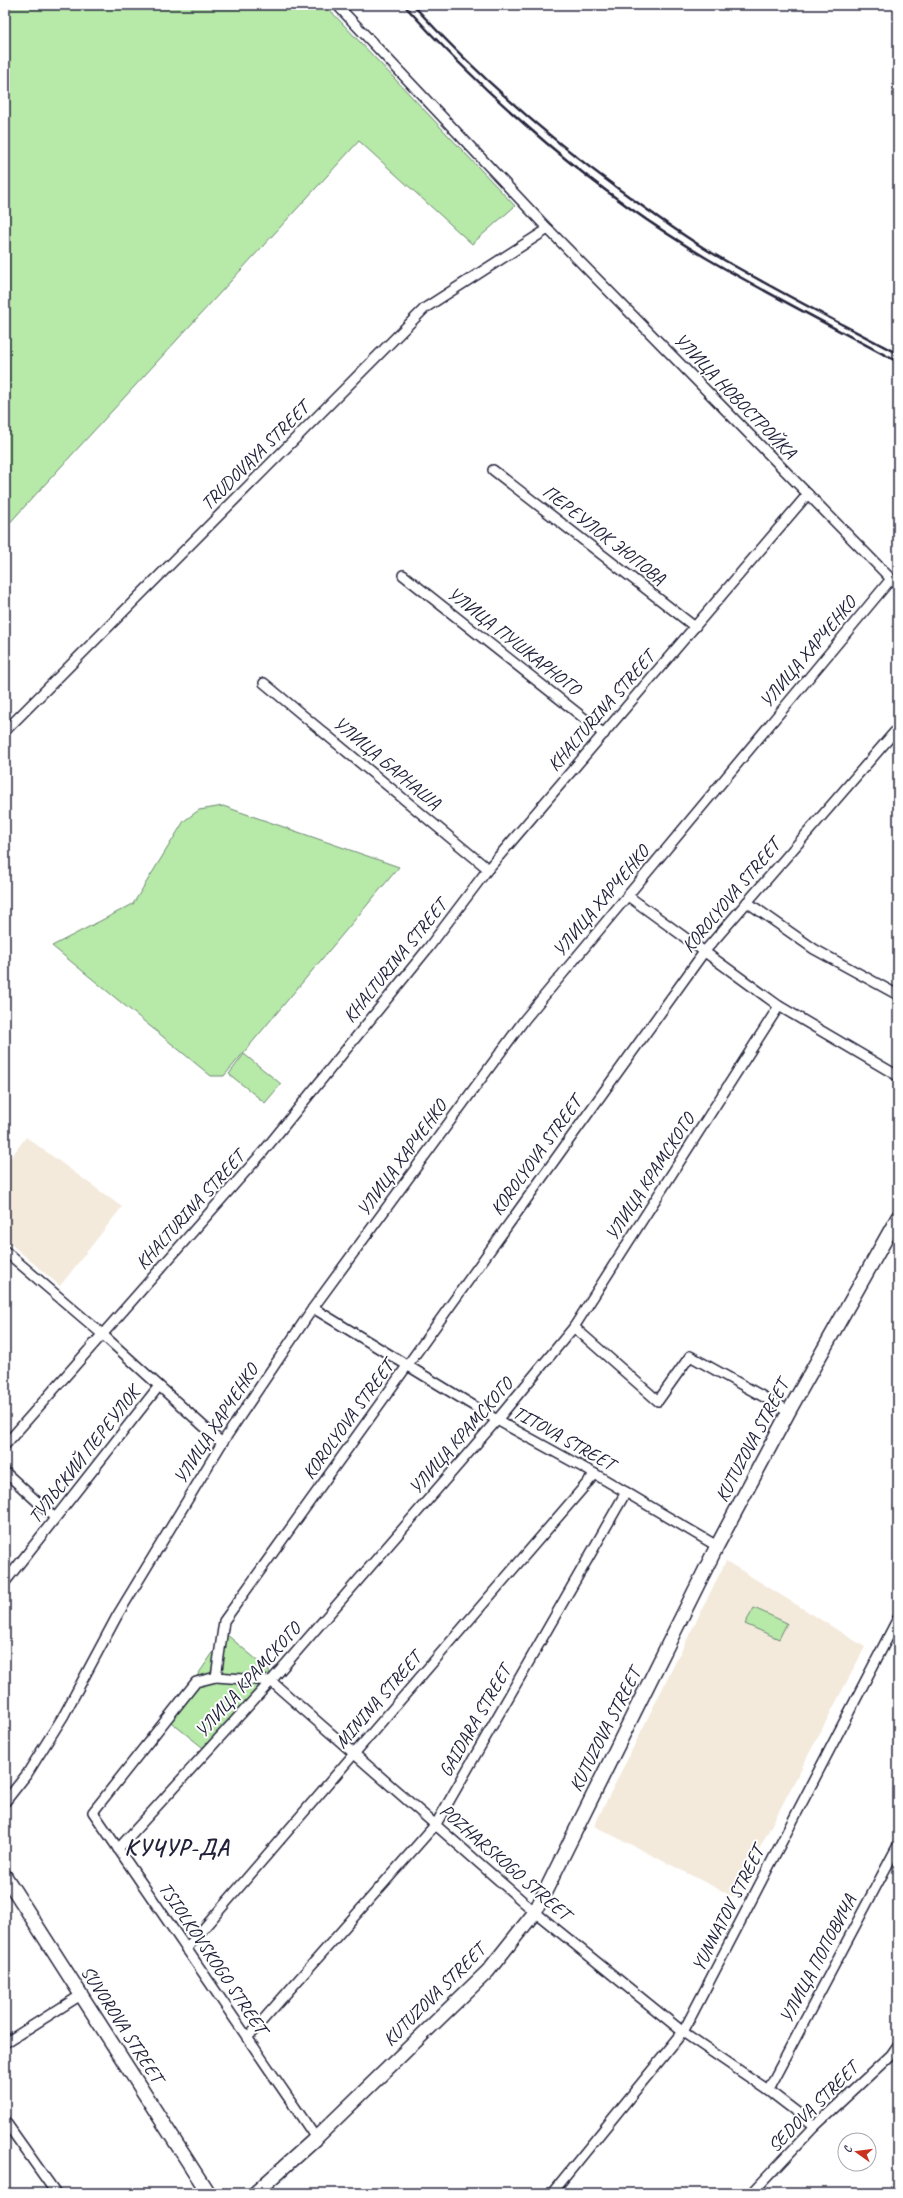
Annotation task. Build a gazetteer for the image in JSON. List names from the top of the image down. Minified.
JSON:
{"streets":{"main road":["KUTUZOVA STREET","SUVOROVA STREET"],"street":["УЛИЦА НОВОСТРОЙКА","TRUDOVAYA STREET","ПЕРЕУЛОК ЭЮПОВА","УЛИЦА ПУШКАРНОГО","УЛИЦА ХАРЧЕНКО","KHALTURINA STREET","УЛИЦА БАРНАША","KOROLYOVA STREET","УЛИЦА КРАМСКОГО","TITOVA STREET","ТУЛЬСКИЙ ПЕРЕУЛОК","MININA STREET","GAIDARA STREET","POZHARSKOGO STREET","YUNNATOV STREET","TSIOLKOVSKOGO STREET","УЛИЦА ПОПОВИЧА","SEDOVA STREET"]},"crossings":[["УЛИЦА НОВОСТРОЙКА","TRUDOVAYA STREET"],["УЛИЦА НОВОСТРОЙКА","УЛИЦА ХАРЧЕНКО"],["УЛИЦА НОВОСТРОЙКА","KHALTURINA STREET"],["ПЕРЕУЛОК ЭЮПОВА","KHALTURINA STREET"],["УЛИЦА ПУШКАРНОГО","KHALTURINA STREET"],["УЛИЦА ХАРЧЕНКО","TITOVA STREET"],["KHALTURINA STREET","УЛИЦА БАРНАША"],["KOROLYOVA STREET","TITOVA STREET"],["KOROLYOVA STREET","TSIOLKOVSKOGO STREET"],["УЛИЦА КРАМСКОГО","TITOVA STREET"],["УЛИЦА КРАМСКОГО","POZHARSKOGO STREET"],["УЛИЦА КРАМСКОГО","TSIOLKOVSKOGO STREET"],["TITOVA STREET","KUTUZOVA STREET"],["TITOVA STREET","MININA STREET"],["TITOVA STREET","GAIDARA STREET"],["KUTUZOVA STREET","POZHARSKOGO STREET"],["KUTUZOVA STREET","TSIOLKOVSKOGO STREET"],["MININA STREET","POZHARSKOGO STREET"],["MININA STREET","TSIOLKOVSKOGO STREET"],["GAIDARA STREET","POZHARSKOGO STREET"],["GAIDARA STREET","TSIOLKOVSKOGO STREET"],["POZHARSKOGO STREET","YUNNATOV STREET"],["POZHARSKOGO STREET","УЛИЦА ПОПОВИЧА"],["POZHARSKOGO STREET","SEDOVA STREET"]],"districts":["КУЧУР-ДА"],"north":"left"}
